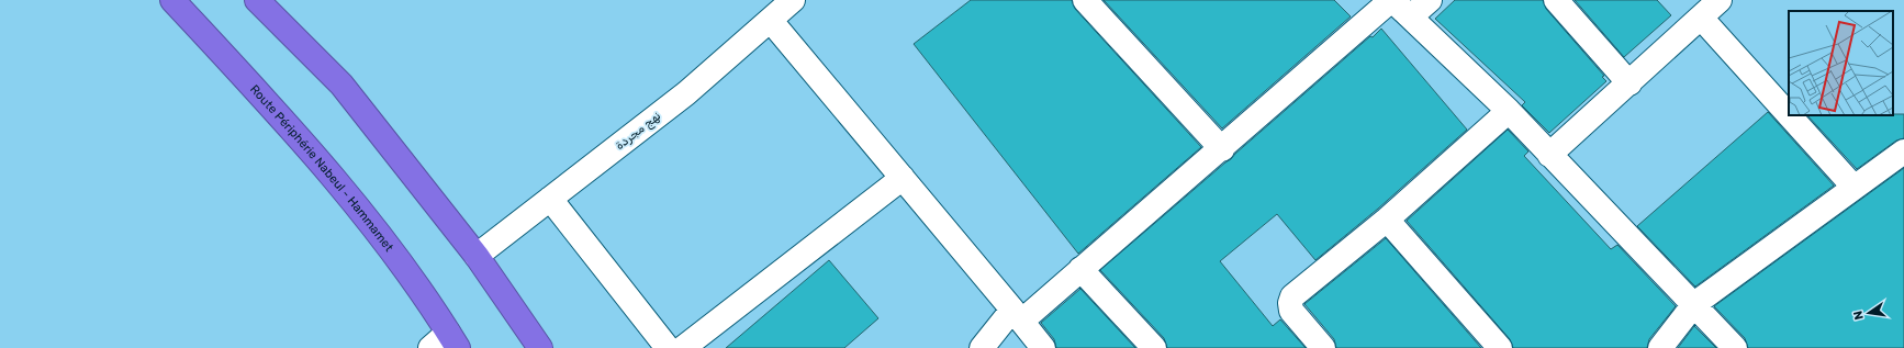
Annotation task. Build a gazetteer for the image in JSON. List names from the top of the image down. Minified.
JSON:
{"streets":{"highway":["Route Périphérie Nabeul - Hammamet"],"street":["نهج مجردة"]},"north":"left"}
